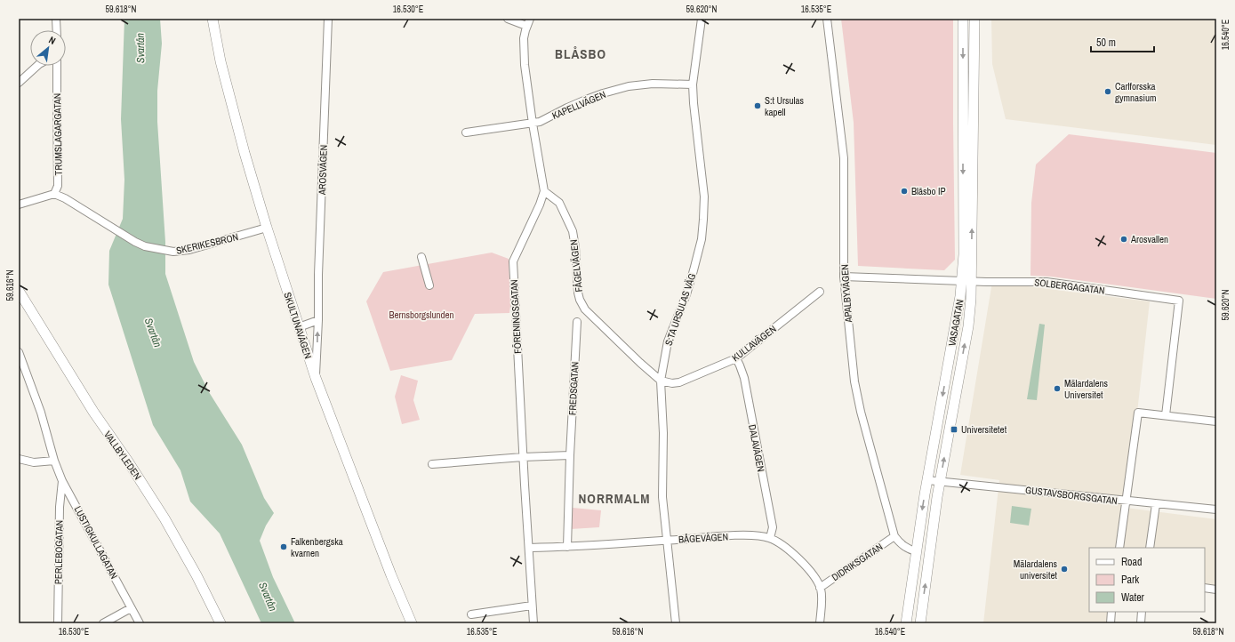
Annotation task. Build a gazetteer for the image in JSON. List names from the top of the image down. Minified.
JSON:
{"streets":{"street":["KAPELLVÄGEN","TRUMSLAGARGATAN","AROSVÄGEN","SKERIKESBRON","FÅGELVÄGEN","SOLBERGAGATAN","APALBYVÄGEN","S:TA URSULAS VÄG","FÖRENINGSGATAN","VASAGATAN","SKULTUNAVÄGEN","KULLAVÄGEN","FREDSGATAN","DALAVÄGEN","VALLBYLEDEN","GUSTAVSBORGSGATAN","BÅGEVÄGEN","LUSTIGKULLAGATAN","PERLEBOGATAN","DIDRIKSGATAN"]},"crossings":[["KAPELLVÄGEN","S:TA URSULAS VÄG"],["KAPELLVÄGEN","FÖRENINGSGATAN"],["TRUMSLAGARGATAN","SKERIKESBRON"],["AROSVÄGEN","SKULTUNAVÄGEN"],["SKERIKESBRON","SKULTUNAVÄGEN"],["FÅGELVÄGEN","S:TA URSULAS VÄG"],["FÅGELVÄGEN","FÖRENINGSGATAN"],["FÅGELVÄGEN","KULLAVÄGEN"],["SOLBERGAGATAN","APALBYVÄGEN"],["SOLBERGAGATAN","VASAGATAN"],["APALBYVÄGEN","DIDRIKSGATAN"],["S:TA URSULAS VÄG","KULLAVÄGEN"],["S:TA URSULAS VÄG","BÅGEVÄGEN"],["FÖRENINGSGATAN","BÅGEVÄGEN"],["VASAGATAN","GUSTAVSBORGSGATAN"],["KULLAVÄGEN","DALAVÄGEN"],["FREDSGATAN","BÅGEVÄGEN"],["DALAVÄGEN","BÅGEVÄGEN"],["BÅGEVÄGEN","DIDRIKSGATAN"],["LUSTIGKULLAGATAN","PERLEBOGATAN"]],"districts":["BLÅSBO","NORRMALM"],"water":["Svartån"],"parks":["Bernsborgslunden"],"places":{"other":["Carlforsska gymnasium","S:t Ursulas kapell","Blåsbo IP","Arosvallen","Mälardalens Universitet","Falkenbergska kvarnen","Mälardalens universitet"],"transit":["Universitetet"]},"legend":["Road","Park","Water"],"scale_bar":"50 m","north":"top right","coordinates":["59.618°N","16.530°E","59.620°N","16.535°E","16.540°E","59.616°N"]}
